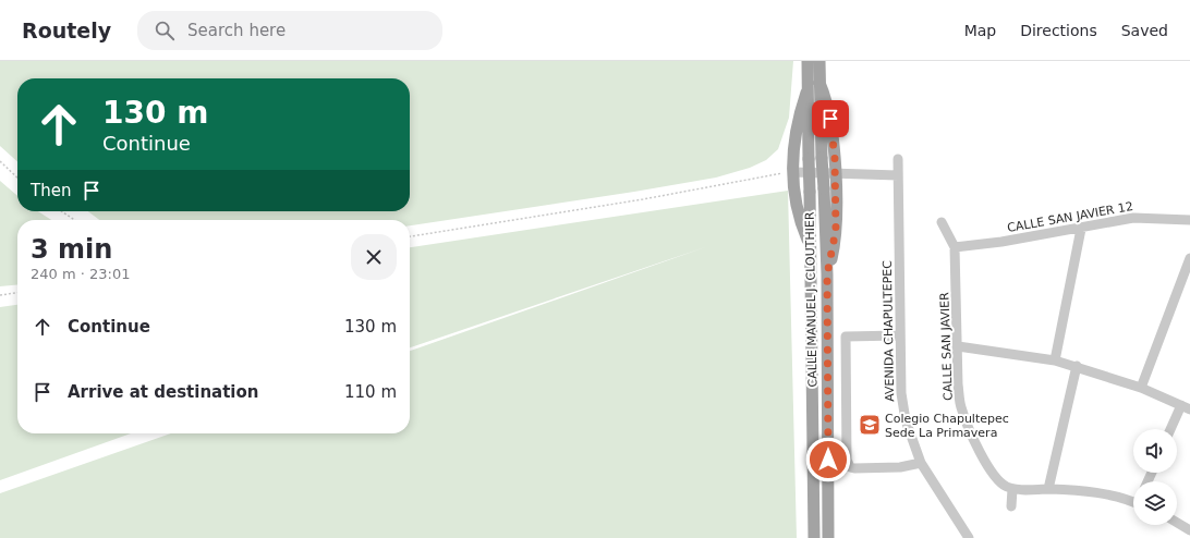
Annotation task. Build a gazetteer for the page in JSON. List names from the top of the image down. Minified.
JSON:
{"streets":{"main road":["CALLE MANUEL J. CLOUTHIER"],"street":["CALLE SAN JAVIER 12","AVENIDA CHAPULTEPEC","CALLE SAN JAVIER"]},"crossings":[["CALLE SAN JAVIER 12","CALLE SAN JAVIER"]],"places":{"school or university":["Colegio Chapultepec Sede La Primavera"]},"page":{"header":"Routely","search":"Search here","nav":["Map","Directions","Saved"],"turn":["130 m","Continue"],"then":"Then","heading":["3 min","240 m · 23:01"],"list":[{"name":"Continue","value":"130 m"},{"name":"Arrive at destination","value":"110 m"}]}}
